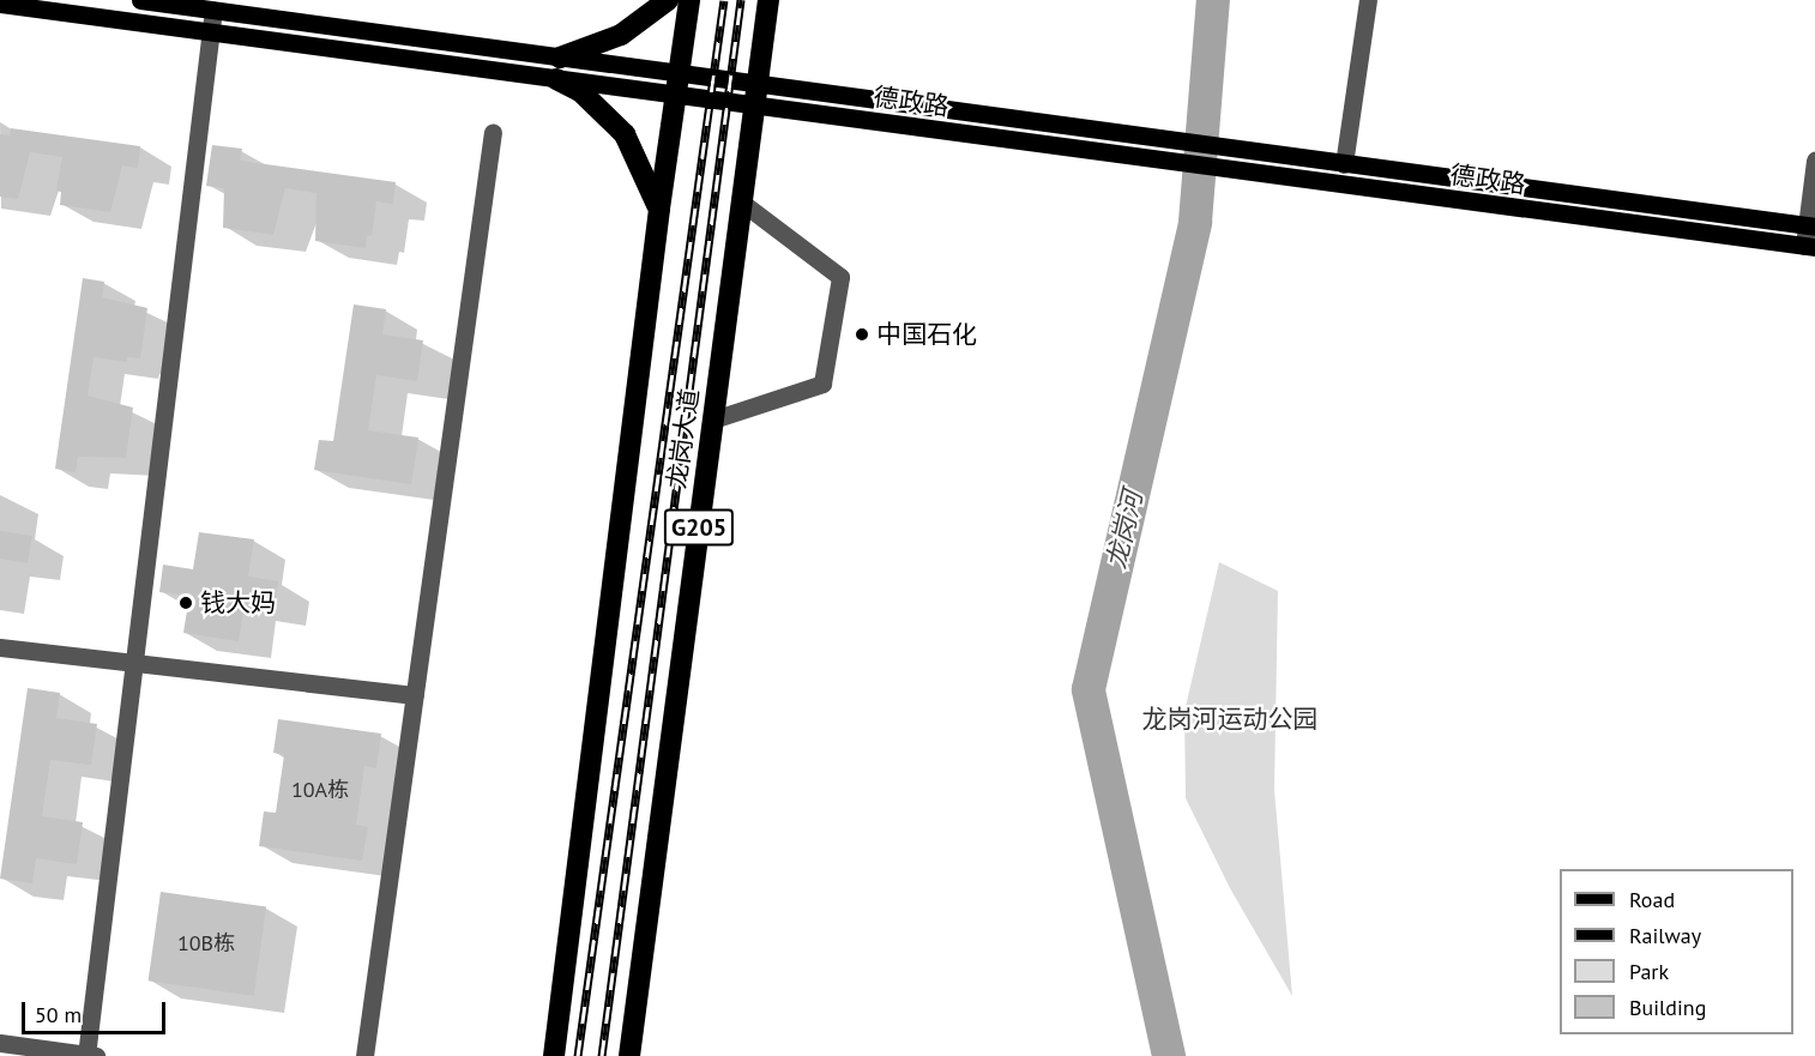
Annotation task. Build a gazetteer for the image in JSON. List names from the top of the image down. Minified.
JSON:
{"streets":{"highway":["龙岗大道","G205"],"main road":["德政路"]},"crossings":[["德政路","龙岗大道"]],"water":["龙岗河"],"parks":["龙岗河运动公园"],"places":["中国石化","钱大妈"],"house_numbers":["10A栋","10B栋"],"legend":["Road","Railway","Park","Building"],"scale_bar":"50 m"}
